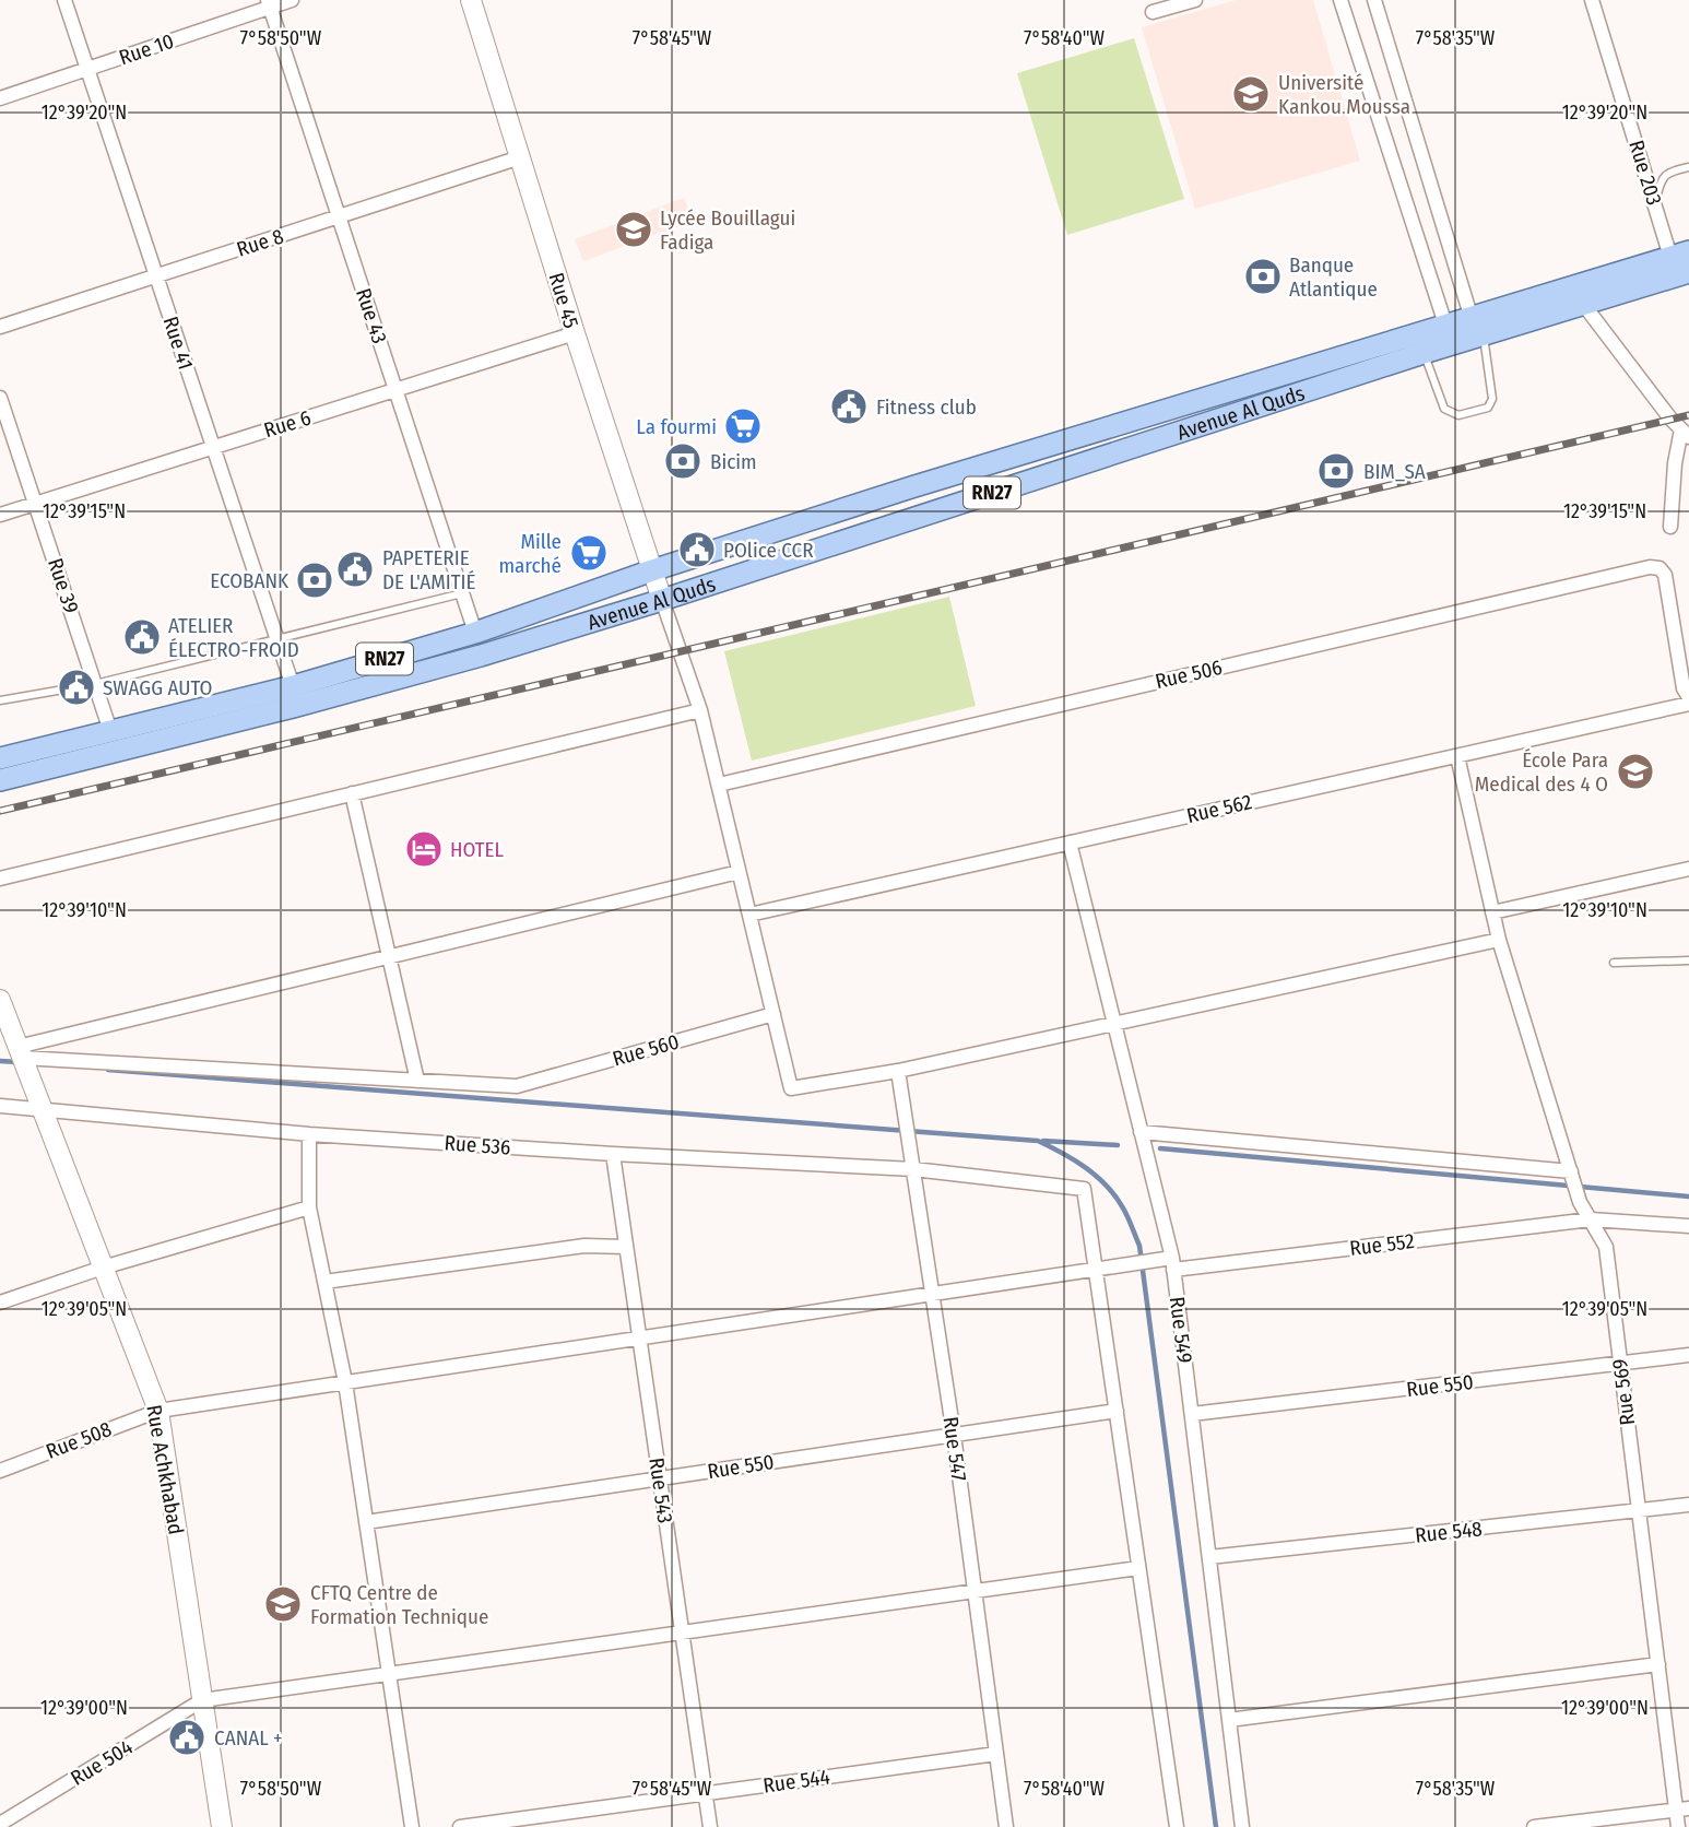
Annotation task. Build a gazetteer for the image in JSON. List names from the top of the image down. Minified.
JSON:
{"streets":{"main road":["Avenue Al Quds","RN27"],"street":["Rue 10","Rue 203","Rue 8","Rue 45","Rue 43","Rue 41","Rue 6","Rue 39","Rue 506","Rue 562","Rue 560","Rue 536","Rue 552","Rue 549","Rue 550","Rue 569","Rue 508","Rue 547","Rue Achkhabad","Rue 543","Rue 548","Rue 504","Rue 544"]},"crossings":[["Rue 10","Rue 43"],["Rue 10","Rue 41"],["Rue 203","Avenue Al Quds"],["Rue 8","Rue 45"],["Rue 8","Rue 43"],["Rue 8","Rue 41"],["Rue 45","Avenue Al Quds"],["Rue 45","Rue 6"],["Rue 43","Avenue Al Quds"],["Rue 43","Rue 6"],["Rue 41","Avenue Al Quds"],["Rue 41","Rue 6"],["Avenue Al Quds","Rue 39"],["Rue 6","Rue 39"],["Rue 562","Rue 549"],["Rue 560","Rue Achkhabad"],["Rue 536","Rue 552"],["Rue 536","Rue 547"],["Rue 536","Rue Achkhabad"],["Rue 536","Rue 543"],["Rue 552","Rue 549"],["Rue 552","Rue 569"],["Rue 552","Rue 508"],["Rue 552","Rue 547"],["Rue 552","Rue 543"],["Rue 549","Rue 550"],["Rue 549","Rue 548"],["Rue 550","Rue 569"],["Rue 550","Rue 547"],["Rue 550","Rue 543"],["Rue 569","Rue 548"],["Rue 508","Rue Achkhabad"],["Rue 508","Rue 543"],["Rue 547","Rue 544"],["Rue Achkhabad","Rue 504"],["Rue 543","Rue 544"]],"places":{"school or university":["Université Kankou Moussa","Lycée Bouillagui Fadiga","École Para Medical des 4 O","CFTQ Centre de Formation Technique"],"bank":["Banque Atlantique","Bicim","BIM_SA","ECOBANK"],"public building":["Fitness club","POlice CCR","PAPETERIE DE L'AMITIÉ","ATELIER ÉLECTRO-FROID","SWAGG AUTO","CANAL +"],"supermarket":["La fourmi","Mille marché"],"hotel":["HOTEL"]},"coordinates":["7°58'50\"W","7°58'45\"W","7°58'40\"W","7°58'35\"W","12°39'20\"N","12°39'15\"N","12°39'10\"N","12°39'05\"N","12°39'00\"N"]}
